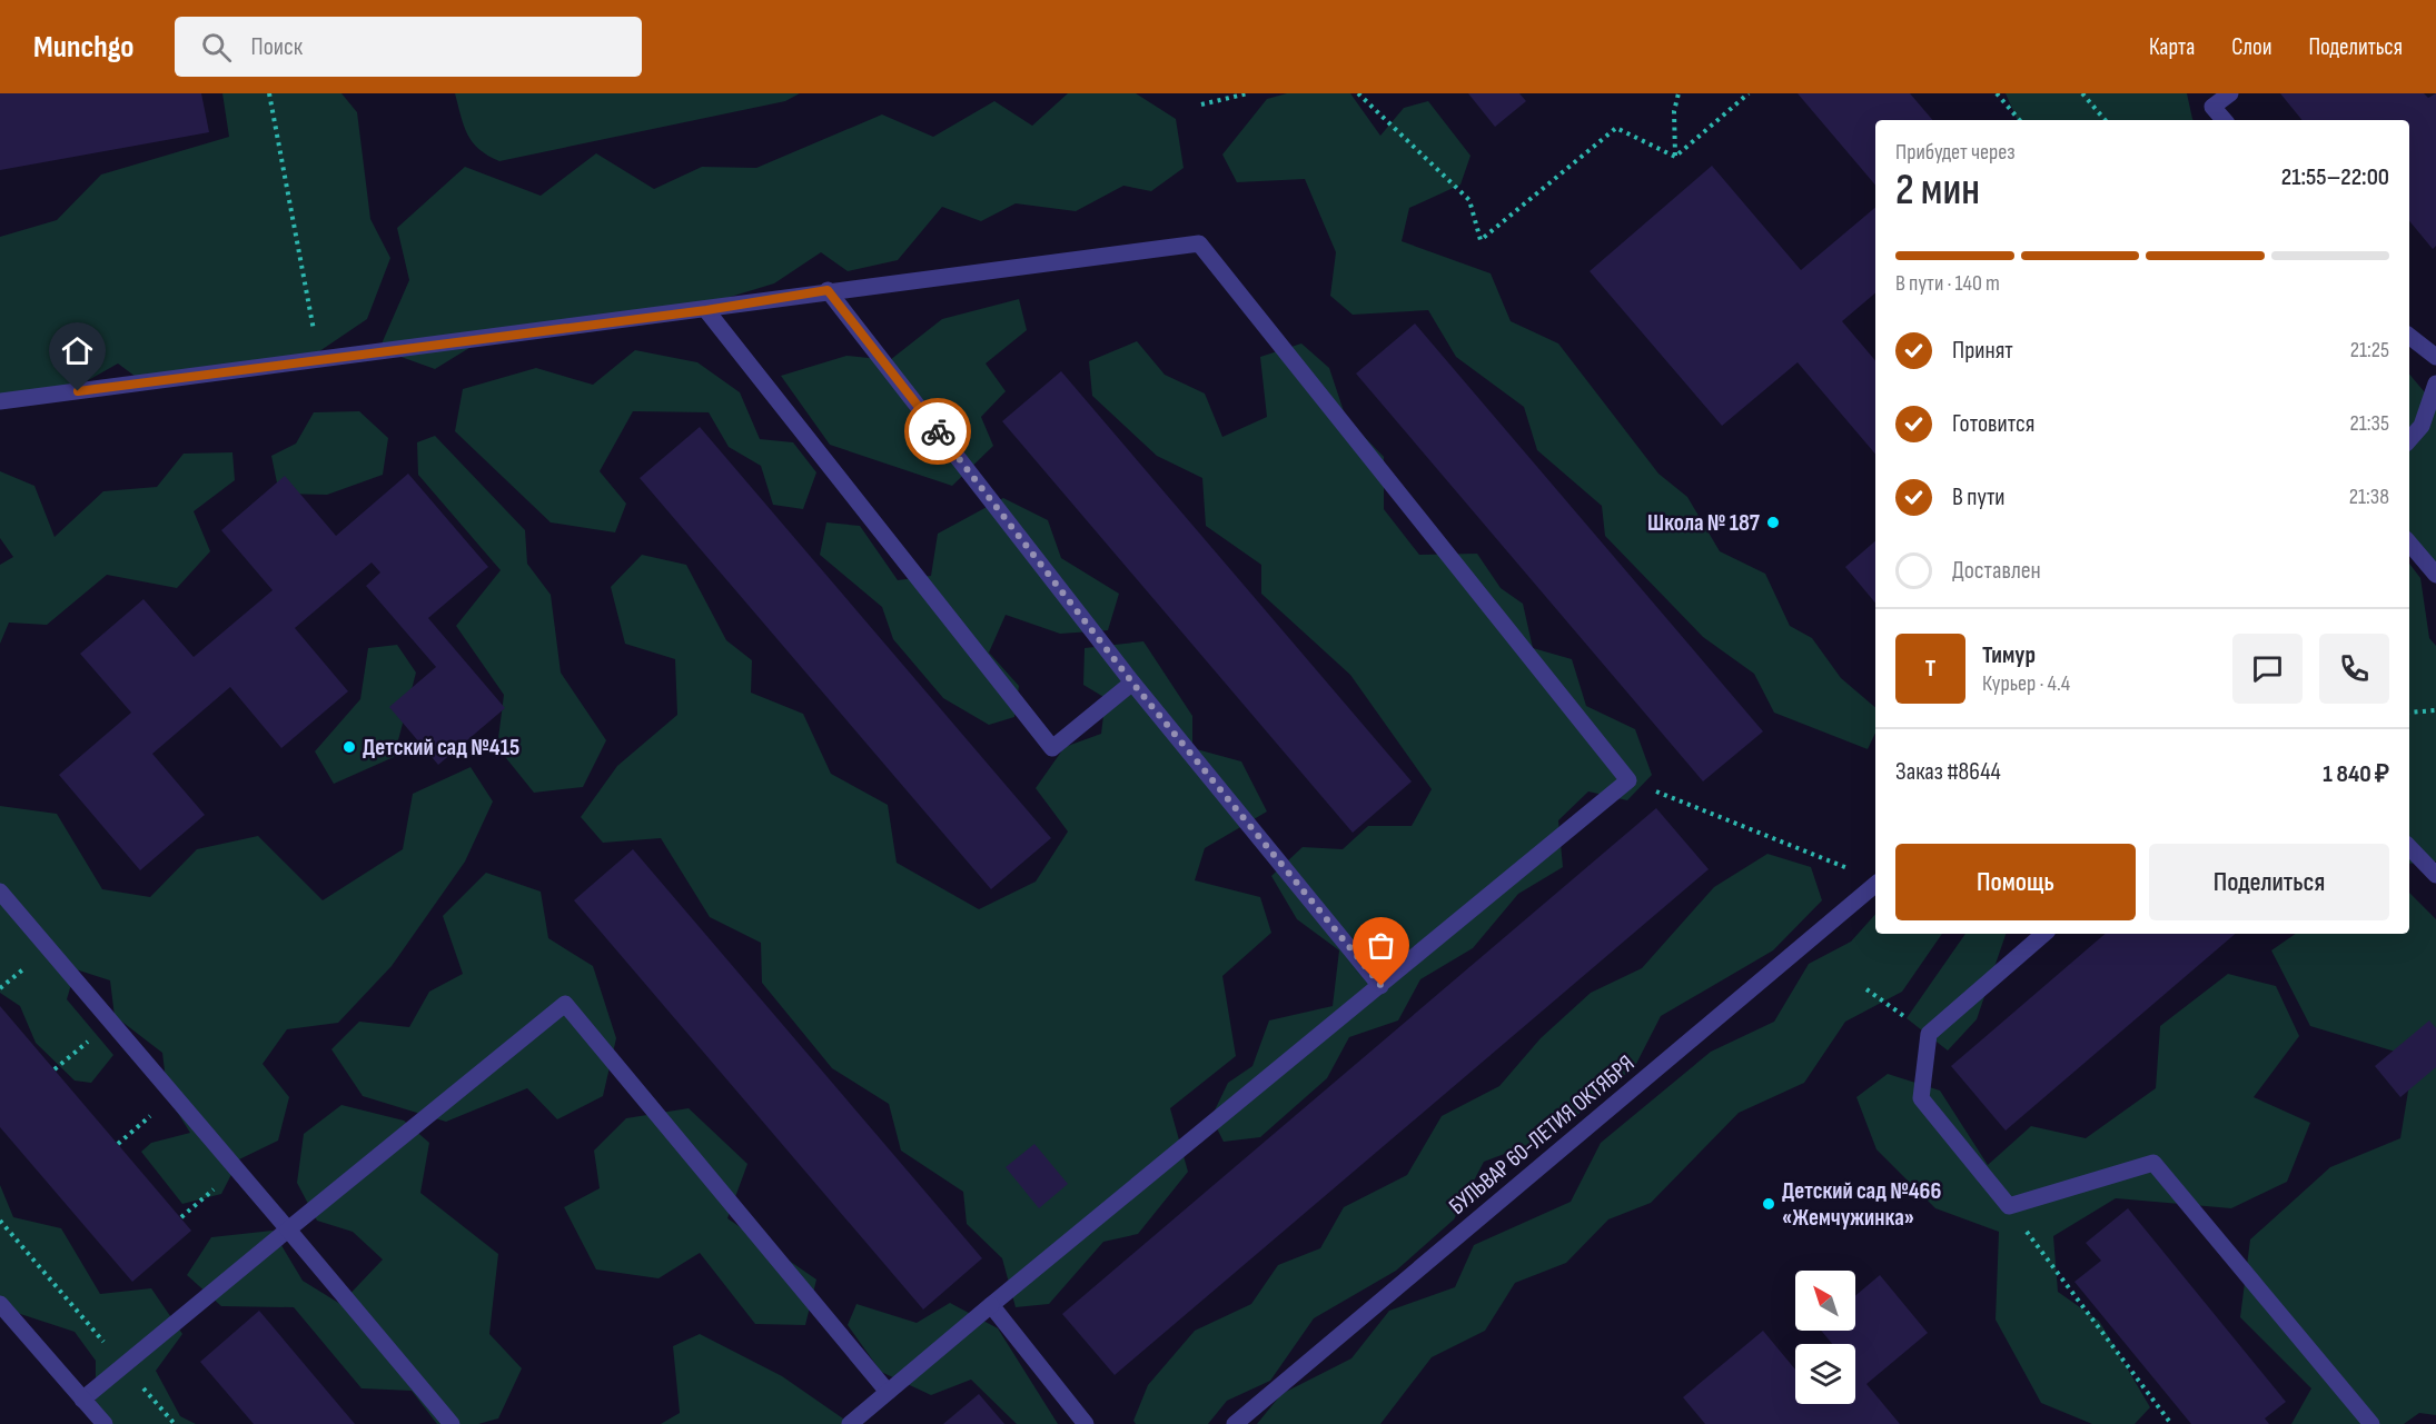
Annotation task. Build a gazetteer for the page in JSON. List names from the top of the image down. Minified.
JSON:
{"streets":{"street":["БУЛЬВАР 60-ЛЕТИЯ ОКТЯБРЯ"]},"places":["Школа № 187","Детский сад №415","Детский сад №466 «Жемчужинка»"],"north":"top left","page":{"header":"Munchgo","search":"Поиск","nav":["Карта","Слои","Поделиться"],"heading":["2 мин","Прибудет через","21:55–22:00"],"panel":["Тимур","Курьер · 4.4","Заказ #8644","1 840 ₽"],"bar":"В пути · 140 m","list":[["Принят","21:25"],["Готовится","21:35"],["В пути","21:38"],"Доставлен"],"round":"Т","buttons":["Помощь","Поделиться"]}}
